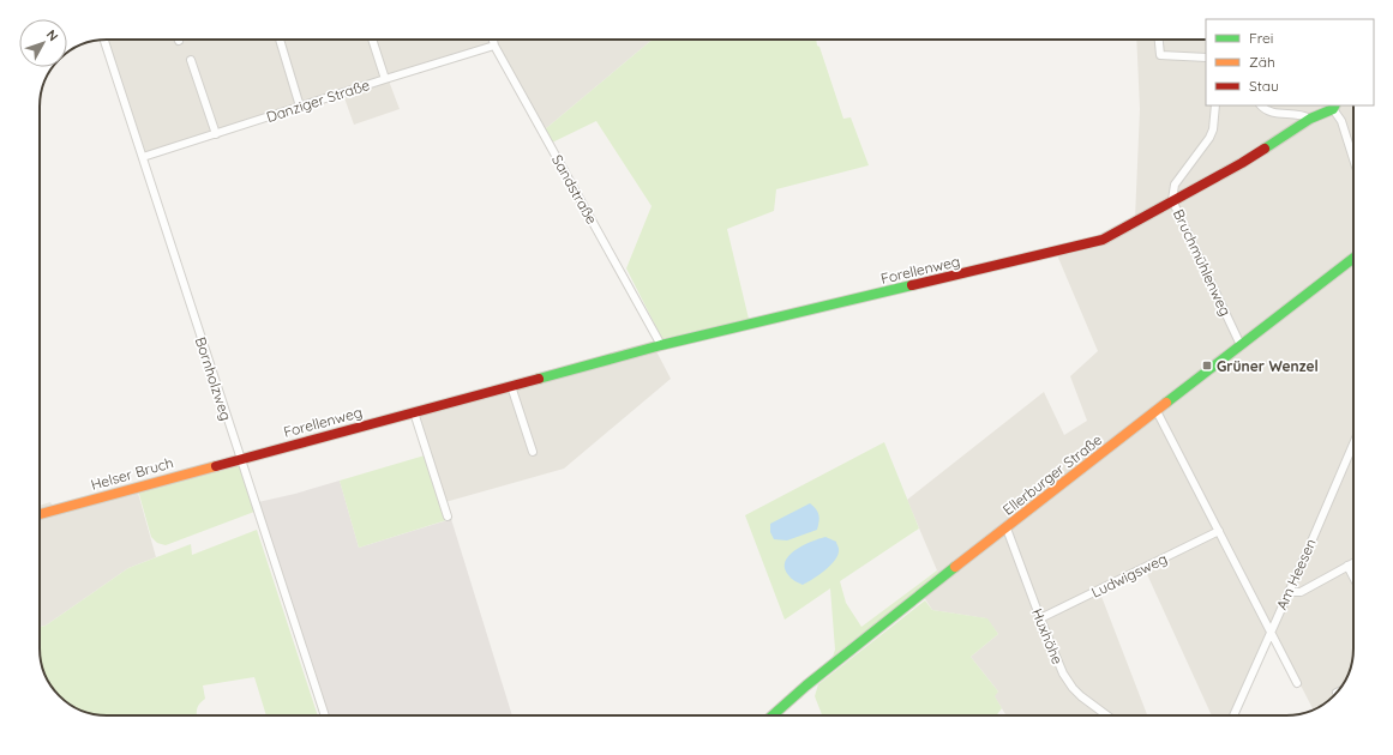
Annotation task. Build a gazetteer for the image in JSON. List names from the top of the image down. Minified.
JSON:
{"streets":{"street":["Danziger Straße","Sandstraße","Bruchmühlenweg","Forellenweg","Bornholzweg","Helser Bruch","Ellerburger Straße","Am Heesen","Ludwigsweg","Huxhöhe"]},"crossings":[["Danziger Straße","Sandstraße"],["Danziger Straße","Bornholzweg"],["Sandstraße","Forellenweg"],["Bruchmühlenweg","Forellenweg"],["Bruchmühlenweg","Ellerburger Straße"],["Forellenweg","Bornholzweg"],["Forellenweg","Helser Bruch"],["Bornholzweg","Helser Bruch"],["Ellerburger Straße","Huxhöhe"],["Ludwigsweg","Huxhöhe"]],"places":{"transit":["Grüner Wenzel"]},"legend":["Frei","Zäh","Stau"],"north":"top right"}
